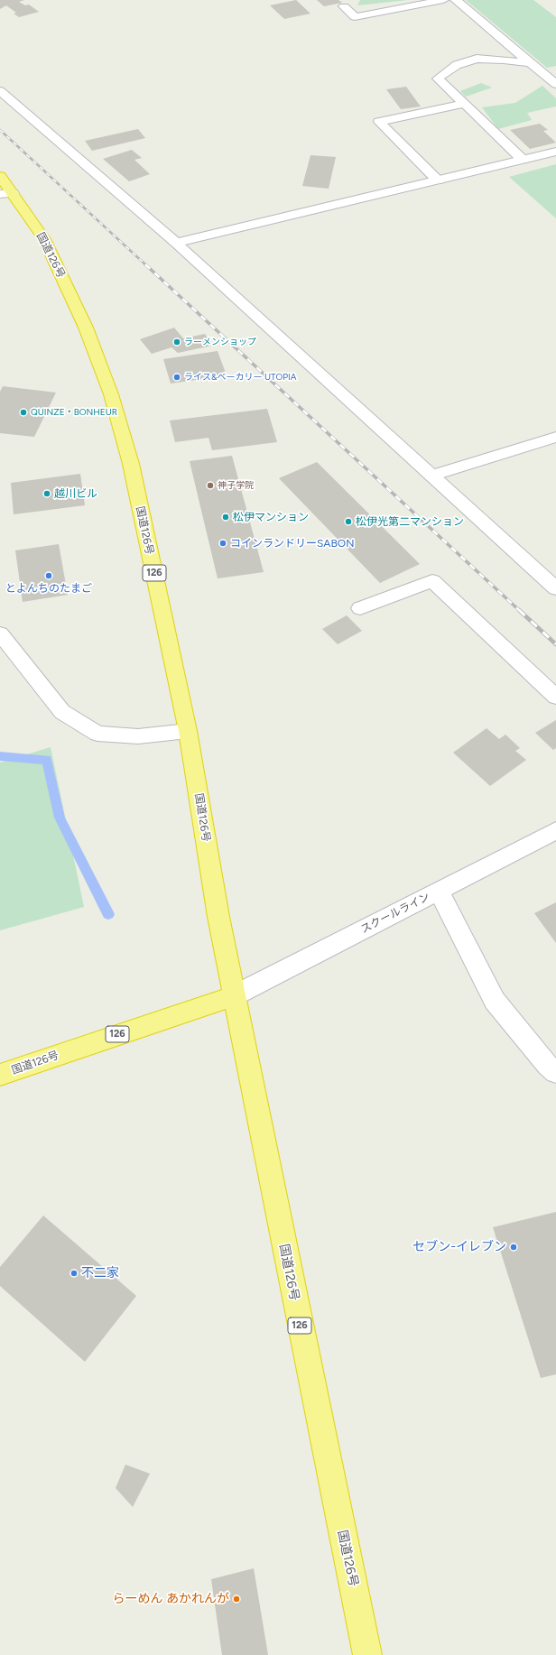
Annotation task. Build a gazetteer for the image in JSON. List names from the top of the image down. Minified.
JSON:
{"streets":{"highway":["国道126号","126"],"street":["スクールライン"]},"crossings":[["国道126号","スクールライン"]],"places":["ラーメンショップ","ライス&ベーカリー UTOPIA","QUINZE・BONHEUR","神子学院","越川ビル","松伊マンション","松伊光第二マンション","コインランドリーSABON","とよんちのたまご","セブン-イレブン","不二家","らーめん あかれんが"]}
